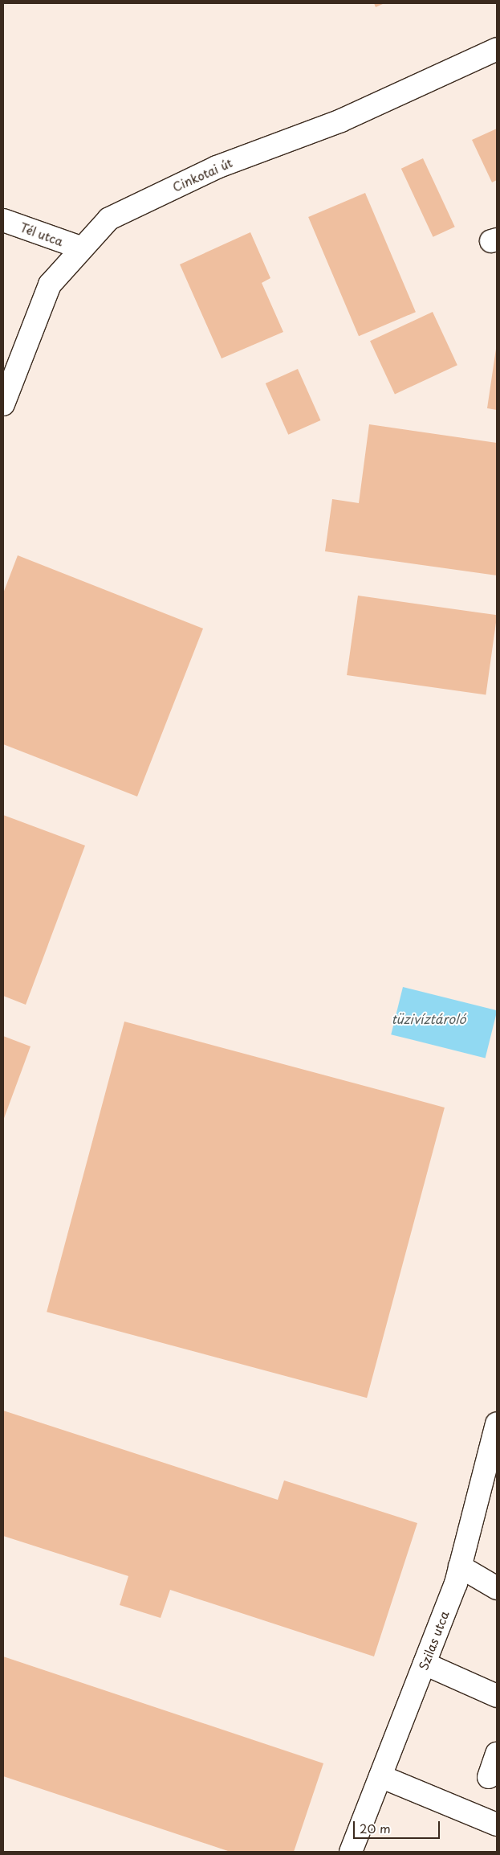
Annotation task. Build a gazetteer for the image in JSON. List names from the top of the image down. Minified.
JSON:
{"streets":{"street":["Cinkotai út","Tél utca","Szilas utca"]},"crossings":[["Cinkotai út","Tél utca"]],"water":["tüzivíztároló"],"scale_bar":"20 m"}
